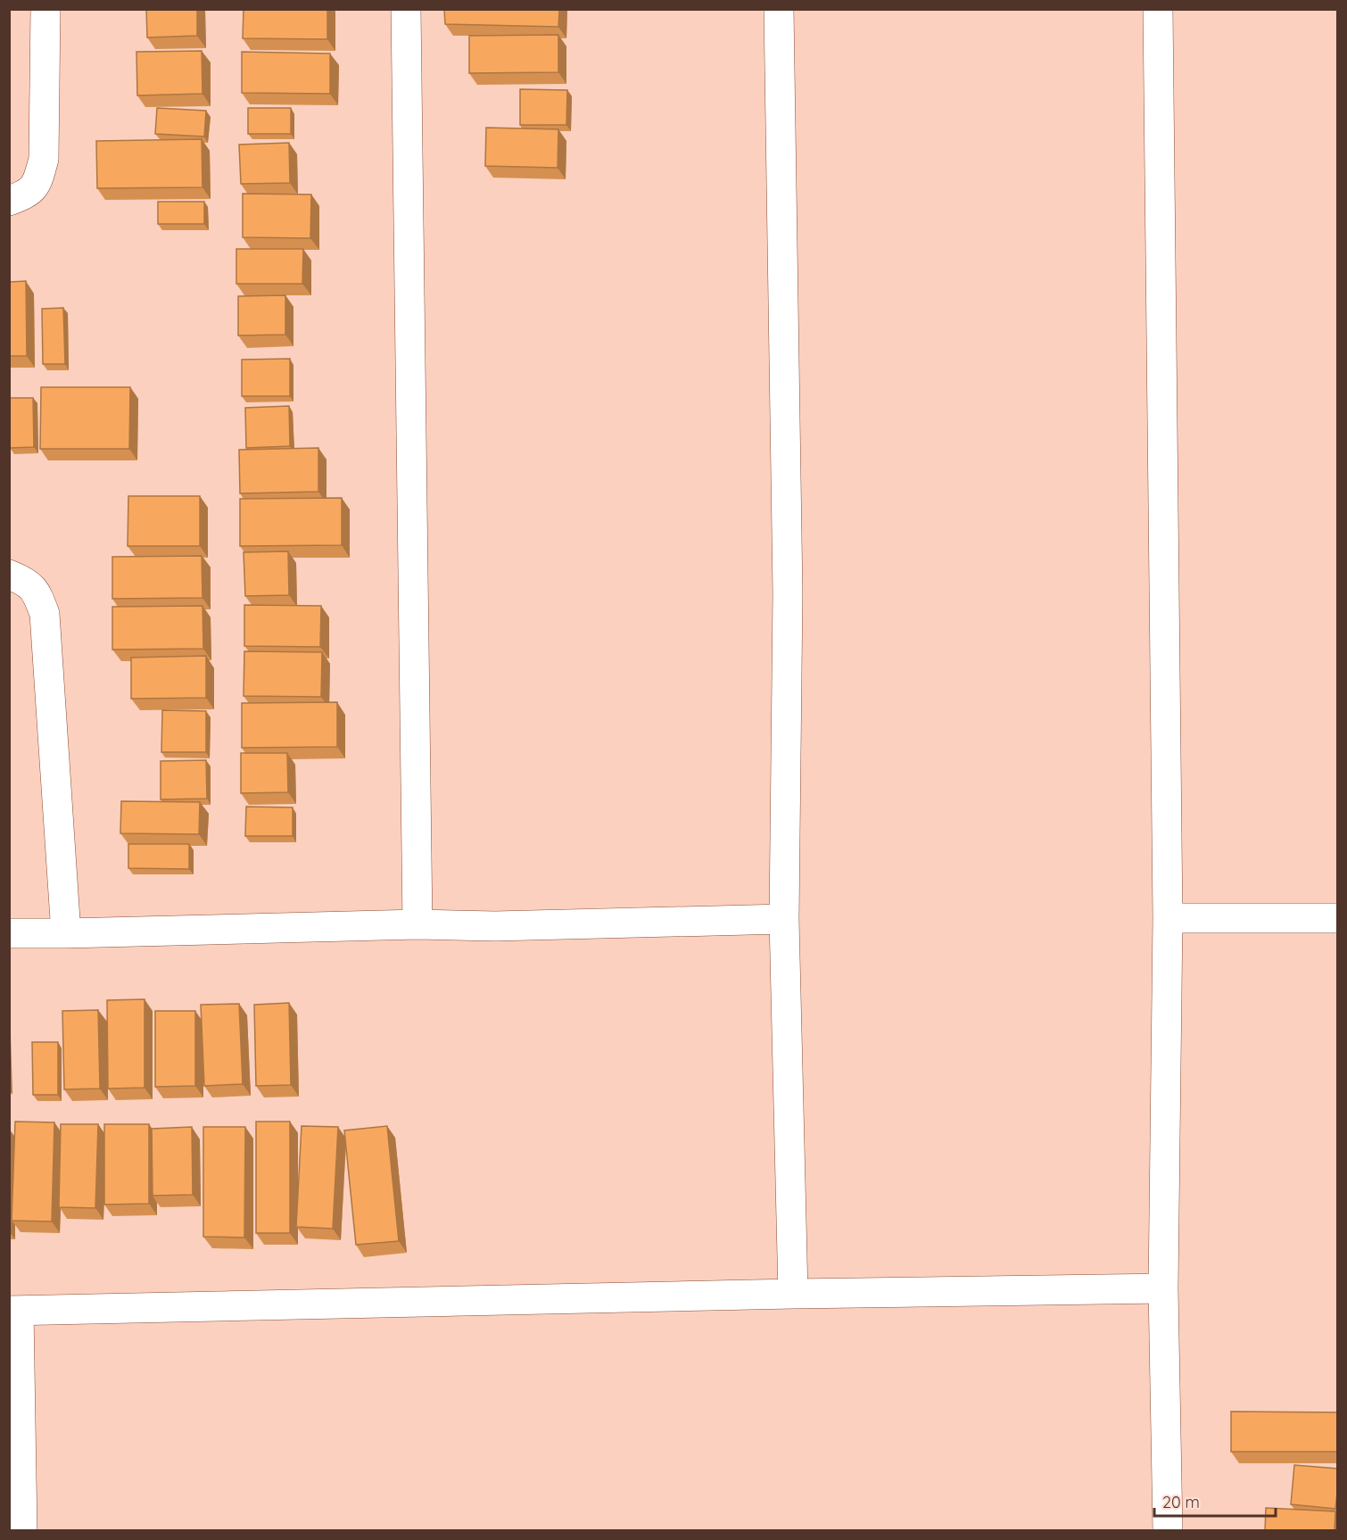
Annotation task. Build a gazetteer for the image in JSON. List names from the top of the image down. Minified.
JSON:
{"scale_bar":"20 m"}
